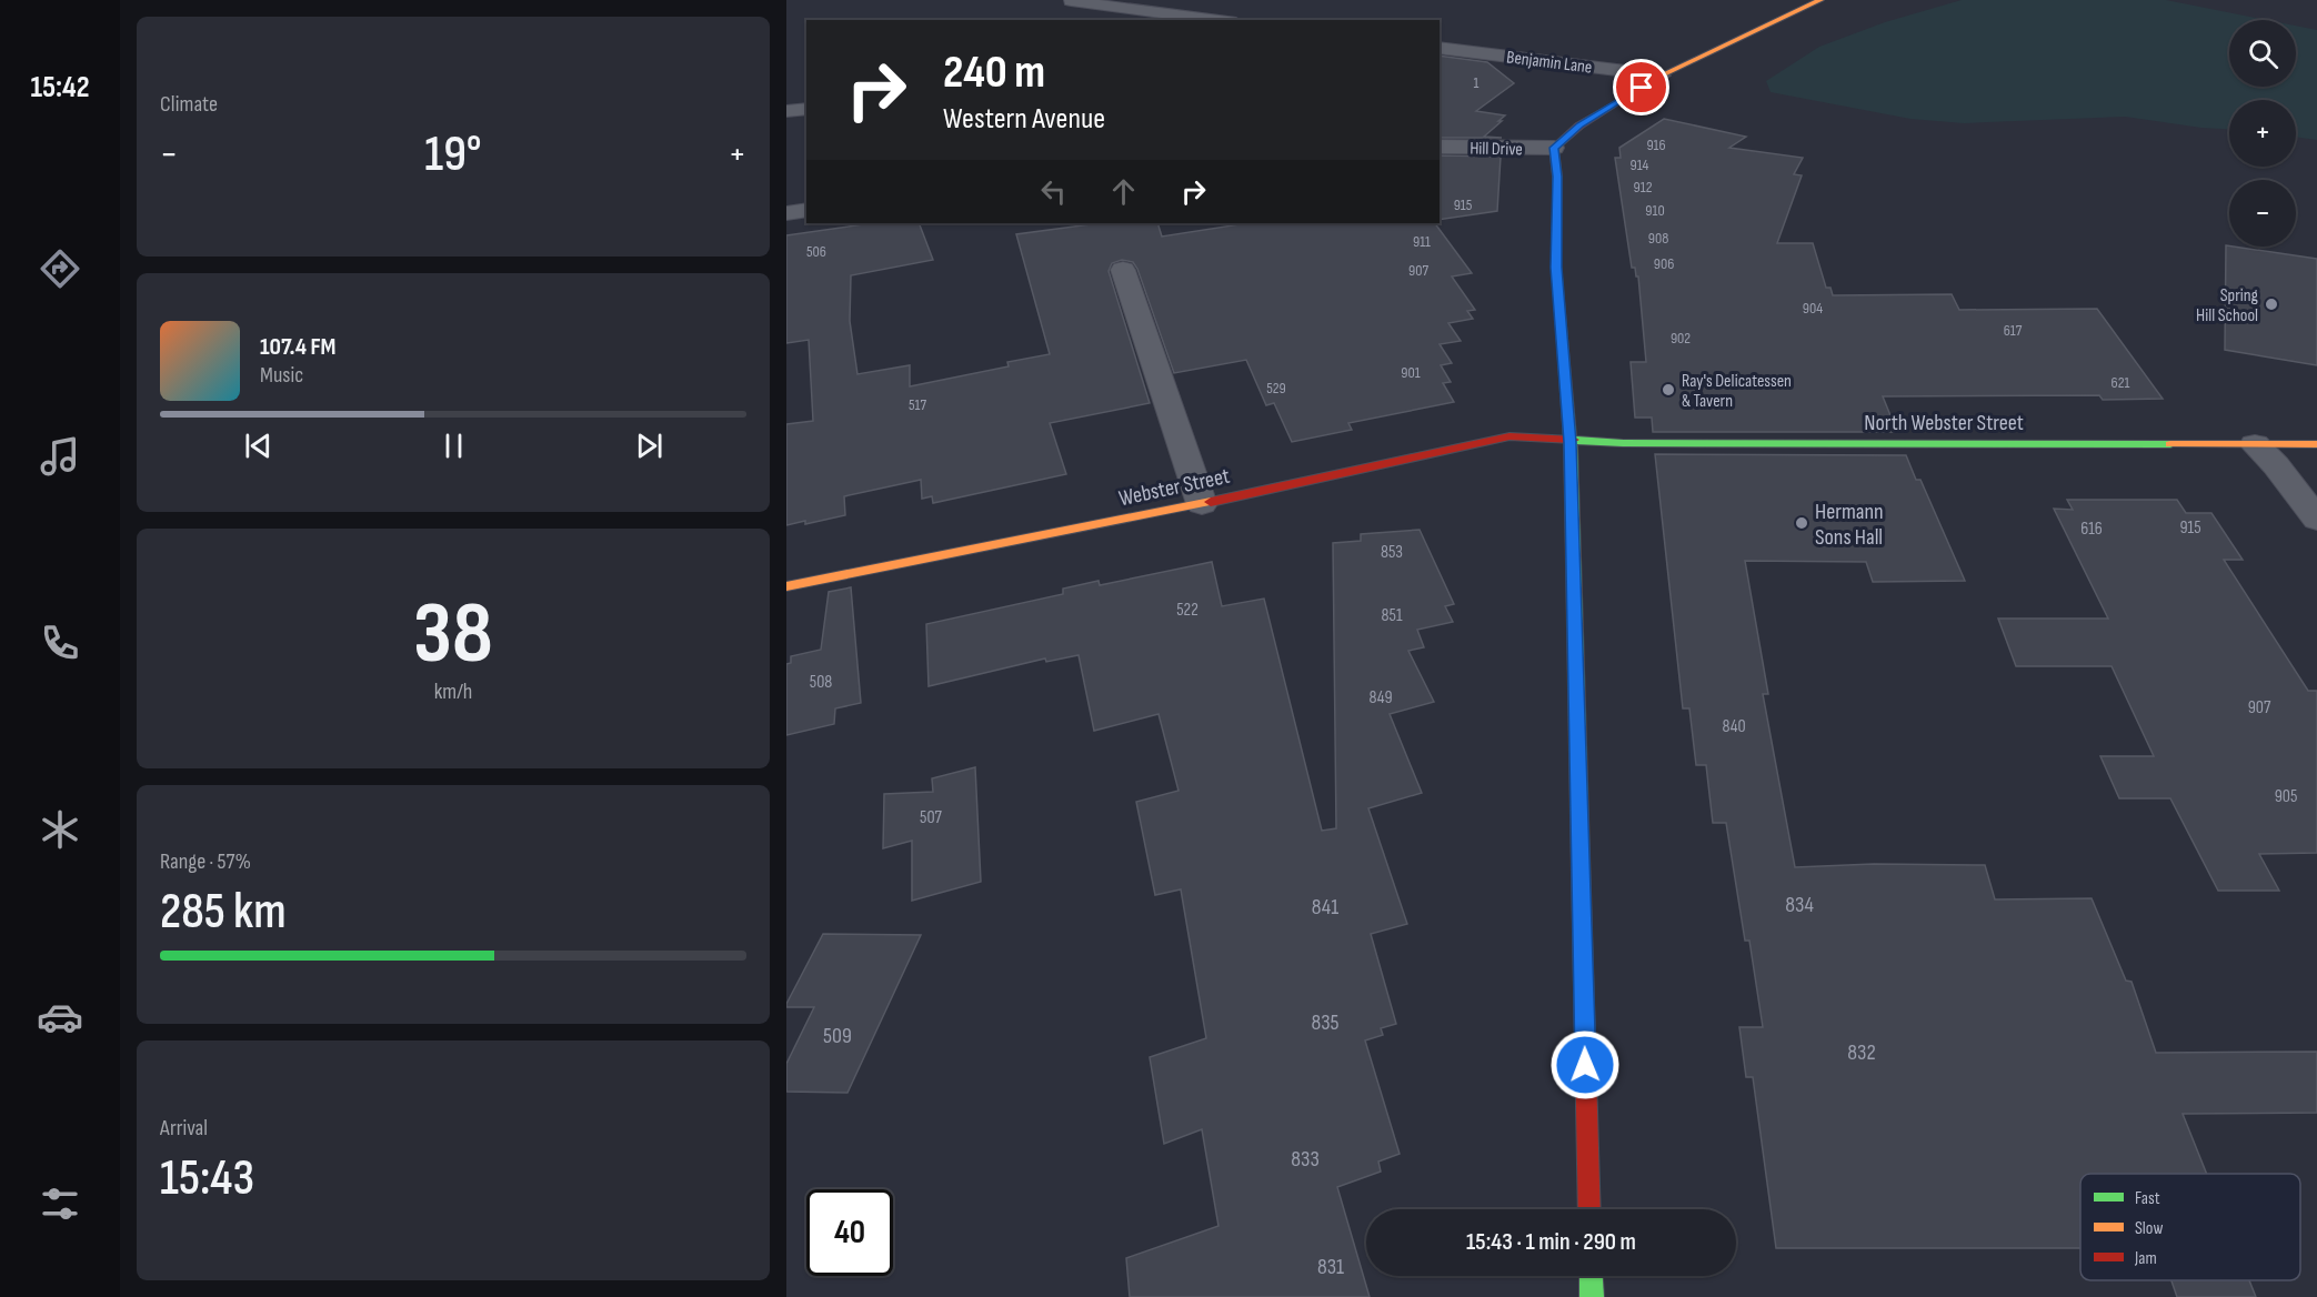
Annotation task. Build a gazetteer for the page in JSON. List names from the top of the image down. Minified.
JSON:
{"streets":{"street":["Benjamin Lane","Hill Drive","North Webster Street","Webster Street"]},"crossings":[["North Webster Street","Webster Street"]],"places":["Spring Hill School","Ray's Delicatessen & Tavern","Hermann Sons Hall"],"house_numbers":["1","916","914","912","915","910","908","911","506","906","907","904","617","902","901","621","529","517","915","616","853","522","851","508","849","907","840","905","507","834","841","835","509","832","833","831"],"legend":["Fast","Slow","Jam"],"page":{"tabs":"15:42","tile":["Climate",["38","km/h"],["Range · 57%","285 km"],["Arrival","15:43"]],"map_buttons":["+","−"],"turn":["240 m","Western Avenue"],"heat":["−","19°","+"],"song":["107.4 FM","Music"],"limit":"40","trip":"15:43 · 1 min · 290 m"}}
